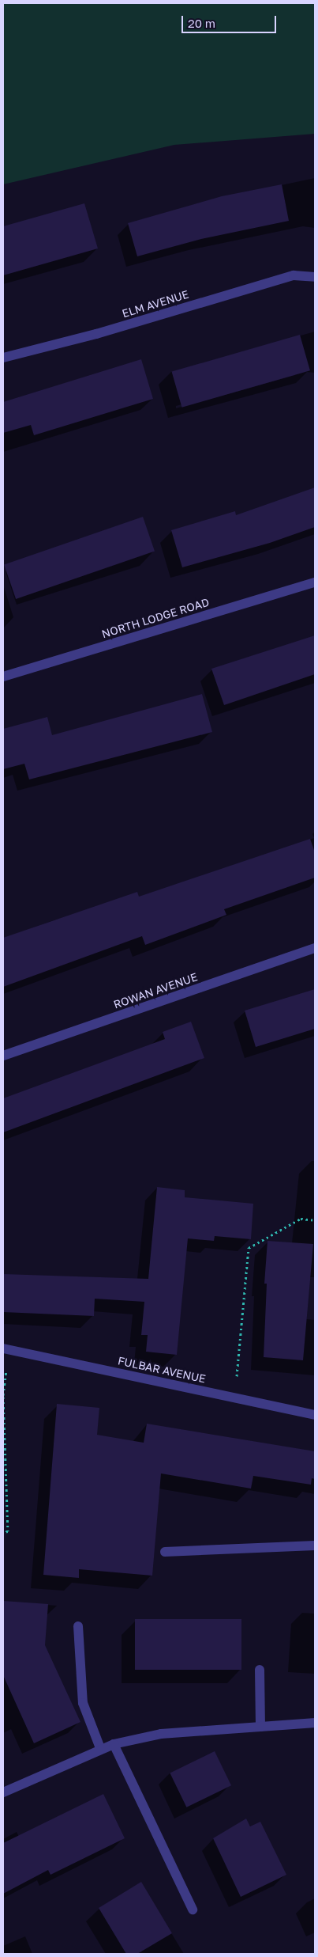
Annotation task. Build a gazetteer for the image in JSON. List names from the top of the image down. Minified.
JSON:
{"streets":{"street":["ELM AVENUE","NORTH LODGE ROAD","ROWAN AVENUE","FULBAR AVENUE"]},"scale_bar":"20 m"}
